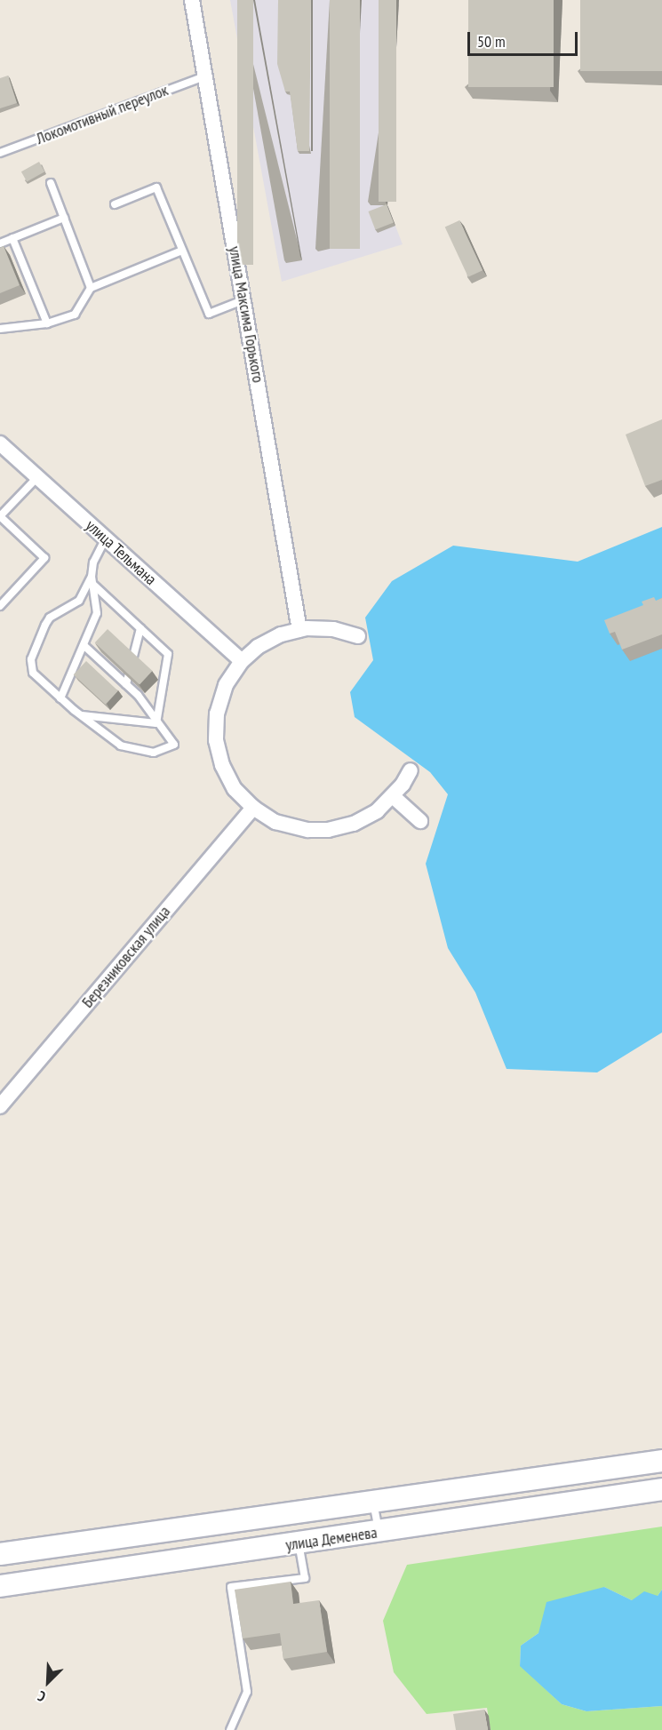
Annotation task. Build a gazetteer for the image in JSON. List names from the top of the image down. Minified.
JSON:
{"streets":{"main road":["улица Деменева"],"street":["улица Максима Горького","улица Тельмана","Березниковская улица"],"lane":["Локомотивный переулок"]},"crossings":[["Локомотивный переулок","улица Максима Горького"]],"scale_bar":"50 m","north":"bottom left"}
